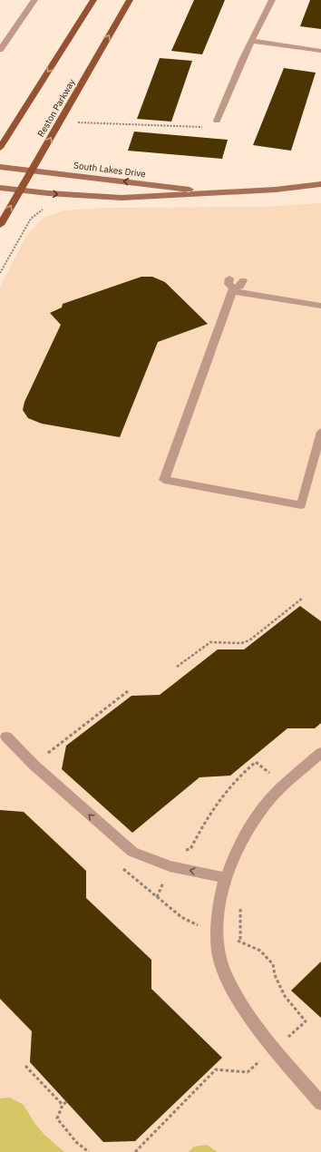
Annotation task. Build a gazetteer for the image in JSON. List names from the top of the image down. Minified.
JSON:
{"streets":{"main road":["Reston Parkway"],"street":["South Lakes Drive"]},"crossings":[["Reston Parkway","South Lakes Drive"]]}
